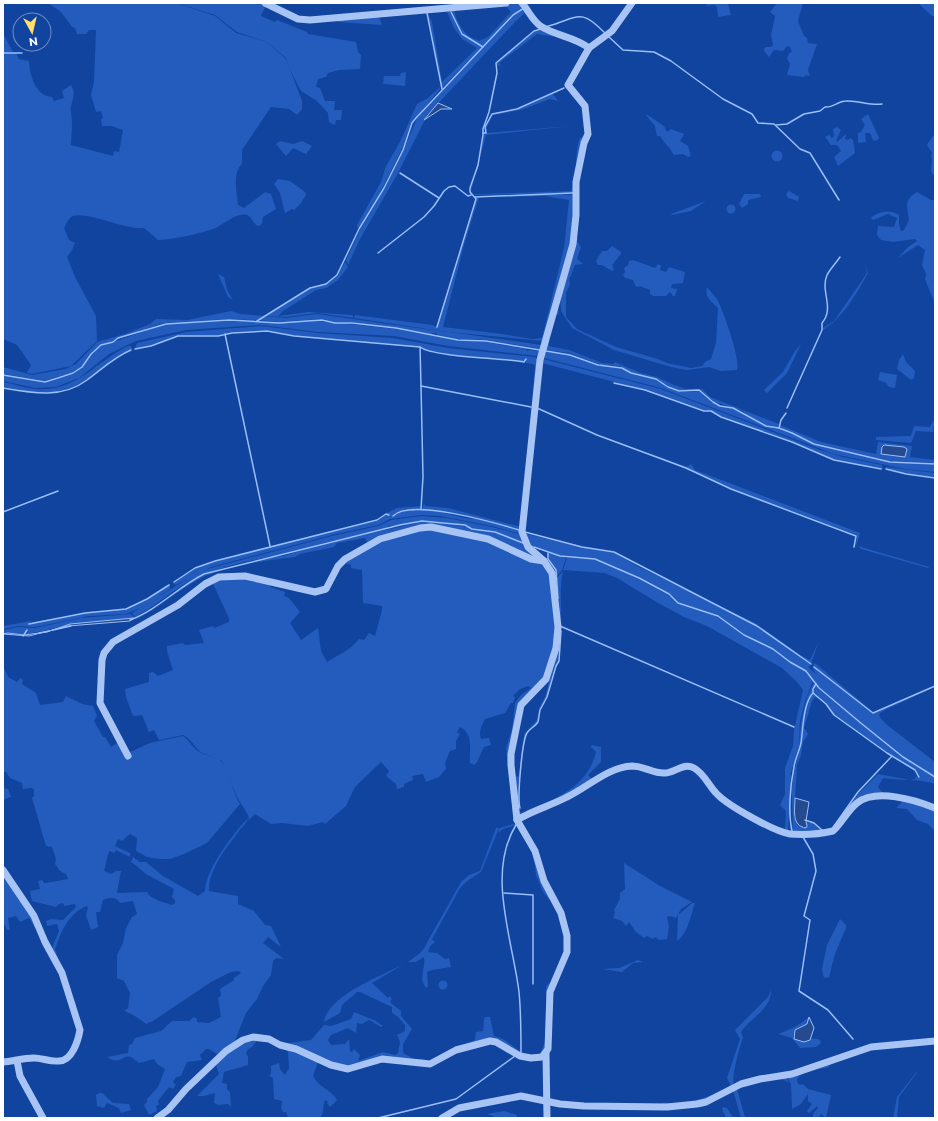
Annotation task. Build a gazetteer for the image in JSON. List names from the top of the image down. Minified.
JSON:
{"north":"bottom"}
